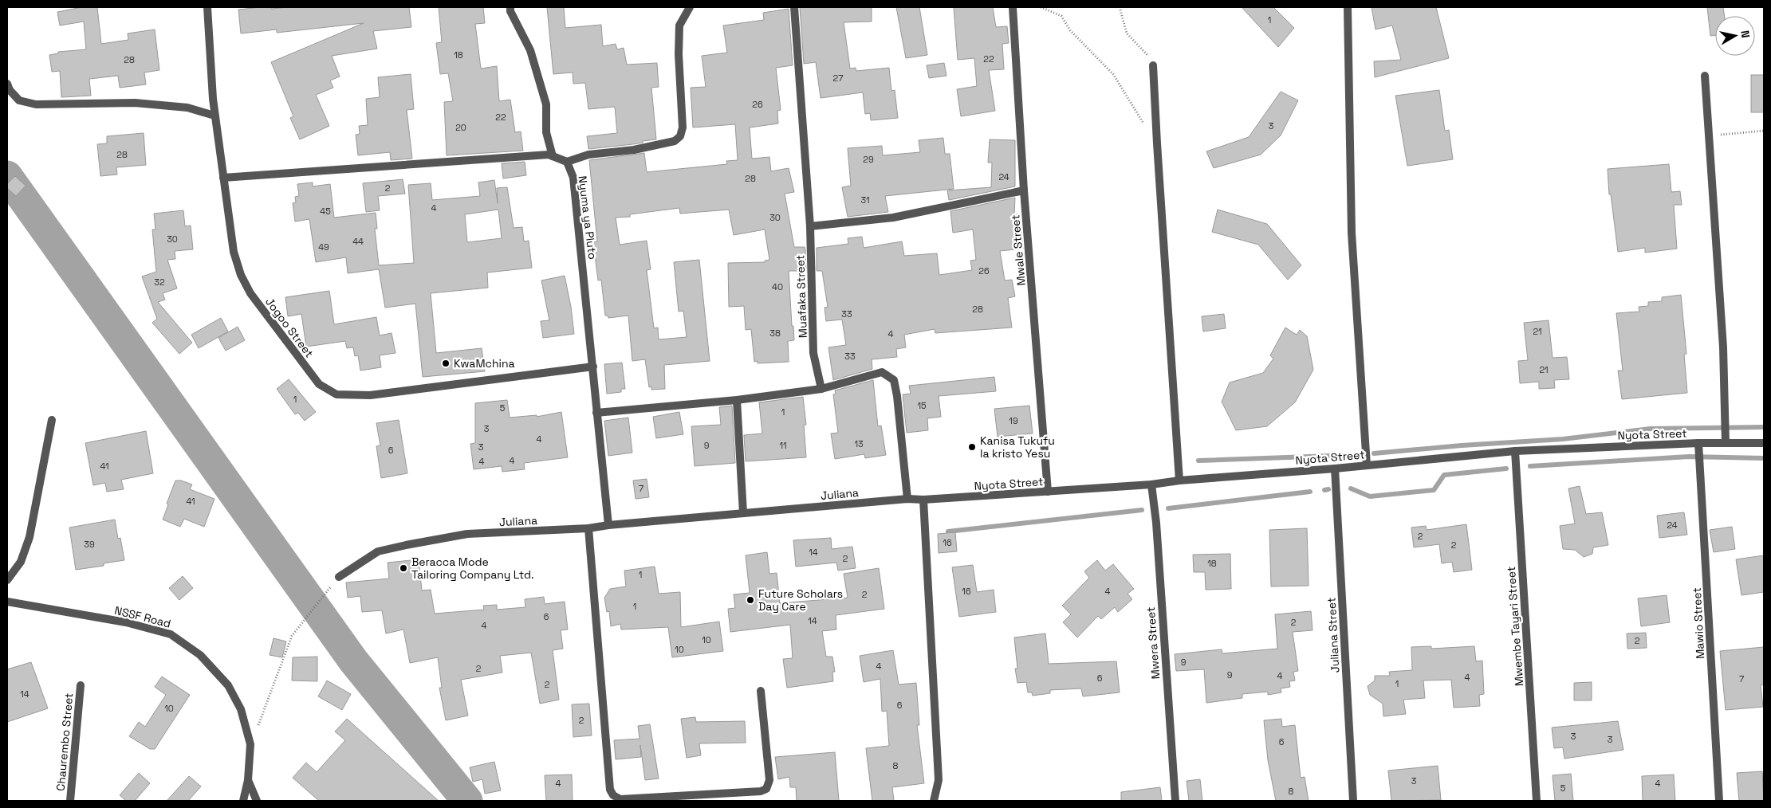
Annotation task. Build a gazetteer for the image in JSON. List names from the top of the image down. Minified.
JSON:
{"streets":{"street":["Nyuma ya Pluto","Mwale Street","Muafaka Street","Jogoo Street","Nyota Street","Juliana","NSSF Road","Mawio Street","Mwembe Tayari Street","Juliana Street","Mwera Street","Chaurembo Street"]},"crossings":[["Nyuma ya Pluto","Jogoo Street"],["Nyuma ya Pluto","Juliana"],["Mwale Street","Nyota Street"],["Nyota Street","Juliana"],["Nyota Street","Mawio Street"],["Nyota Street","Mwembe Tayari Street"],["Nyota Street","Juliana Street"],["Nyota Street","Mwera Street"]],"places":["KwaMchina","Kanisa Tukufu la kristo Yesu","Beracca Mode Tailoring Company Ltd.","Future Scholars Day Care"],"house_numbers":["1","18","22","28","27","26","22","3","20","28","29","24","28","2","31","4","45","30","30","44","49","26","32","40","28","33","21","38","4","33","21","1","15","5","1","19","3","4","13","9","11","3","6","4","4","41","7","41","24","2","16","39","2","14","2","18","1","16","4","2","1","6","14","2","4","10","2","10","9","4","2","9","4","4","6","7","1","2","14","6","10","2","3","3","6","8","3","4","4","5","8"],"north":"right"}
